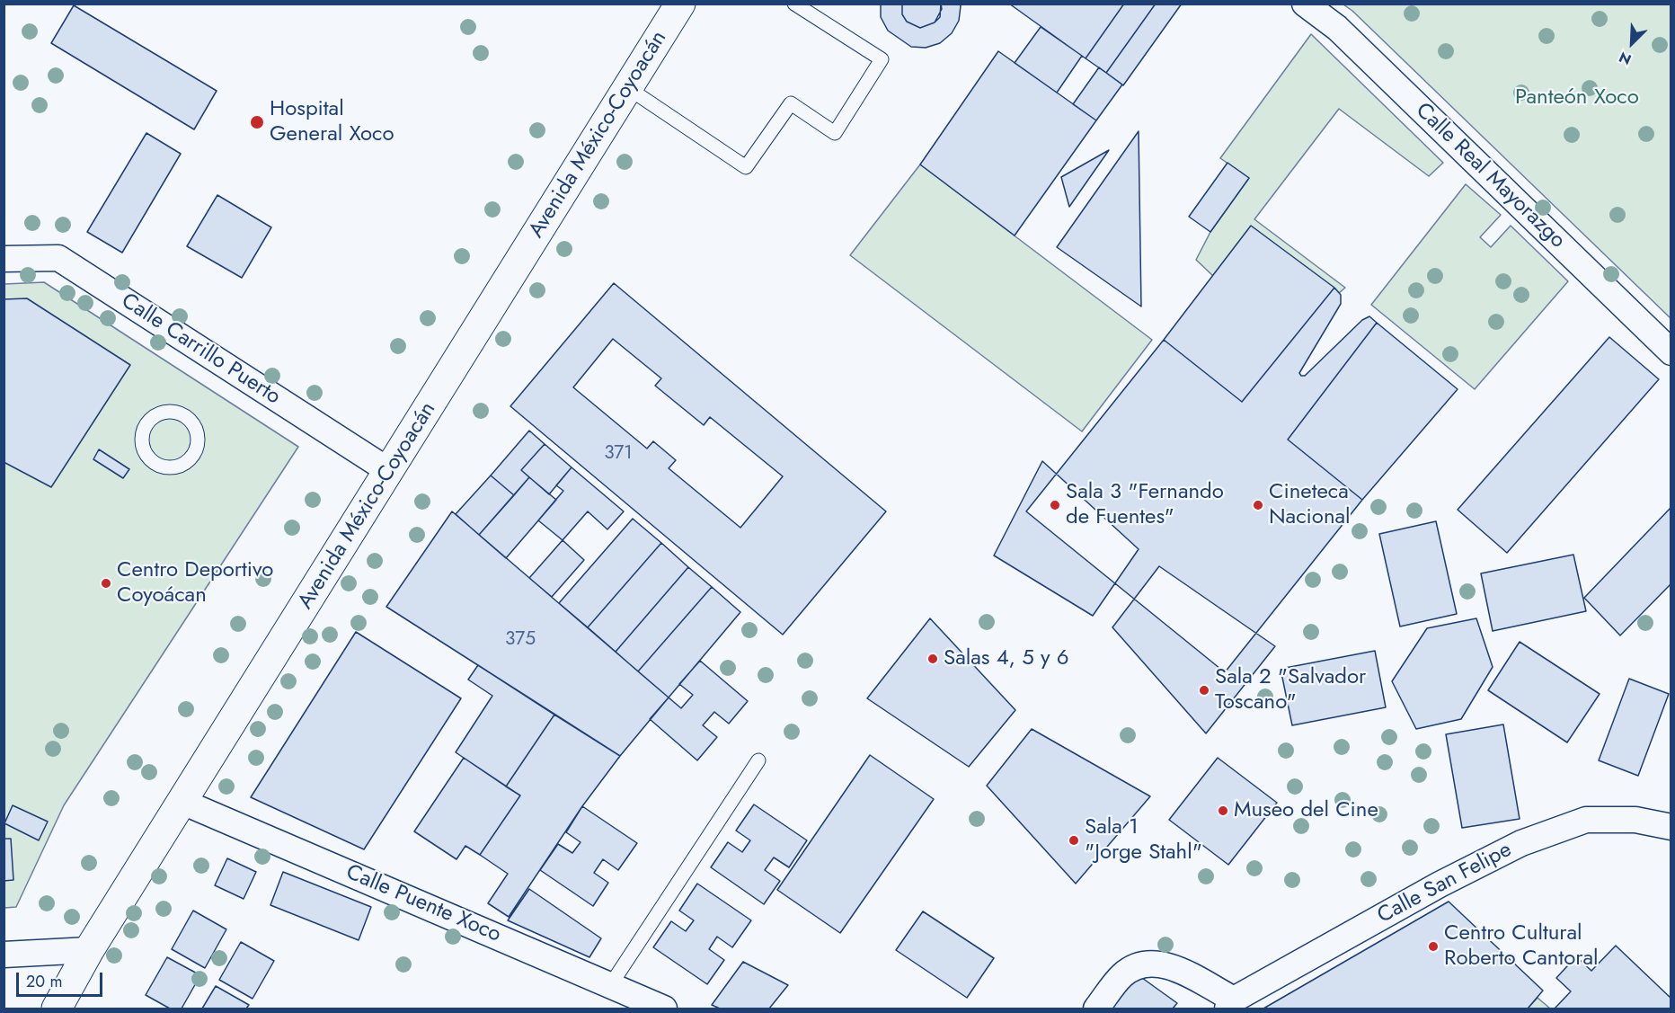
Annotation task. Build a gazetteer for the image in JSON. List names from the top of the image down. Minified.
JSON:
{"streets":{"main road":["Avenida México-Coyoacán"],"street":["Calle Real Mayorazgo","Calle Carrillo Puerto","Calle San Felipe","Calle Puente Xoco"]},"crossings":[["Avenida México-Coyoacán","Calle Carrillo Puerto"],["Avenida México-Coyoacán","Calle Puente Xoco"]],"parks":["Panteón Xoco"],"places":["Hospital General Xoco","Sala 3 \"Fernando de Fuentes\"","Cineteca Nacional","Centro Deportivo Coyoácan","Salas 4, 5 y 6","Sala 2 \"Salvador Toscano\"","Museo del Cine","Sala 1 \"Jorge Stahl\"","Centro Cultural Roberto Cantoral"],"house_numbers":["371","375"],"scale_bar":"20 m","north":"bottom left"}
